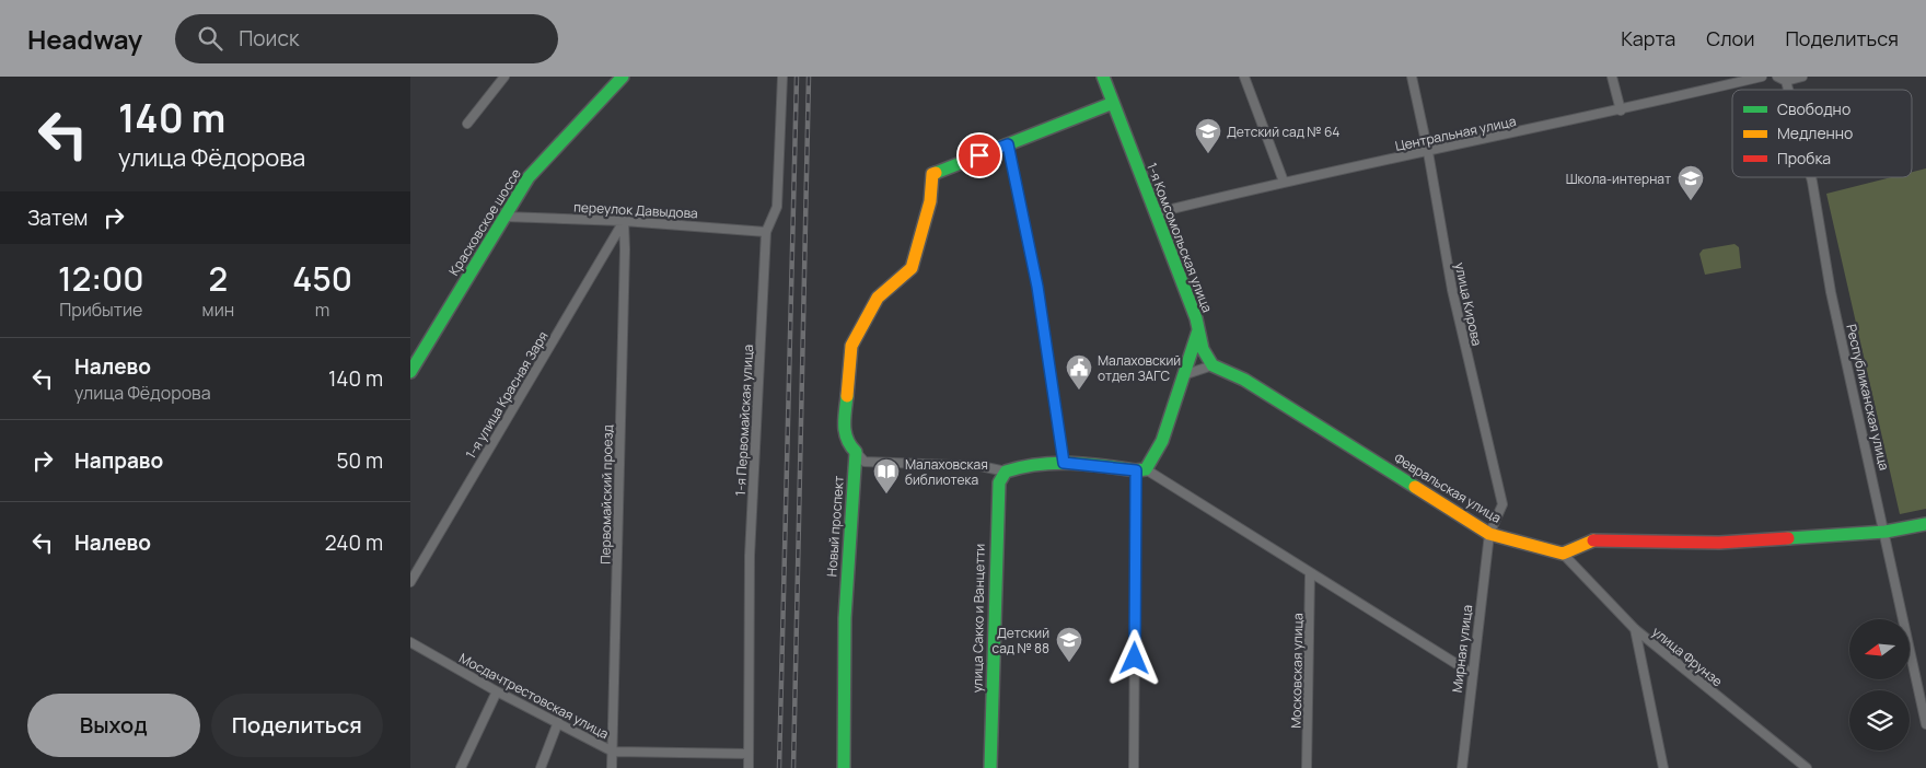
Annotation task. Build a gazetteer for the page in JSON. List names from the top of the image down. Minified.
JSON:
{"streets":{"street":["Центральная улица","переулок Давыдова","Красковское шоссе","1-я Комсомольская улица","улица Кирова","1-я улица Красная Заря","Республиканская улица","1-я Первомайская улица","Февральская улица","Первомайский проезд","Новый проспект","улица Сакко и Ванцетти","Мирная улица","улица Фрунзе","Московская улица","Мосдачтрестовская улица"]},"crossings":[["Центральная улица","1-я Комсомольская улица"],["Центральная улица","улица Кирова"],["переулок Давыдова","Красковское шоссе"],["переулок Давыдова","1-я улица Красная Заря"],["переулок Давыдова","1-я Первомайская улица"],["переулок Давыдова","Первомайский проезд"],["улица Кирова","Февральская улица"],["улица Кирова","Мирная улица"],["1-я улица Красная Заря","Первомайский проезд"],["1-я Первомайская улица","Мосдачтрестовская улица"],["Февральская улица","Мирная улица"],["Февральская улица","улица Фрунзе"],["Первомайский проезд","Мосдачтрестовская улица"]],"places":{"school or university":["Детский сад № 64","Школа-интернат","Детский сад № 88"],"public building":["Малаховский отдел ЗАГС"],"library":["Малаховская библиотека"]},"legend":["Свободно","Медленно","Пробка"],"north":"left","page":{"header":"Headway","search":"Поиск","nav":["Карта","Слои","Поделиться"],"turn":["140 m","улица Фёдорова"],"then":"Затем","eta":["12:00","Прибытие","2","мин","450","m"],"list":[{"name":"Налево","note":"улица Фёдорова","value":"140 m"},{"name":"Направо","value":"50 m"},{"name":"Налево","value":"240 m"}],"buttons":["Выход","Поделиться"]}}
